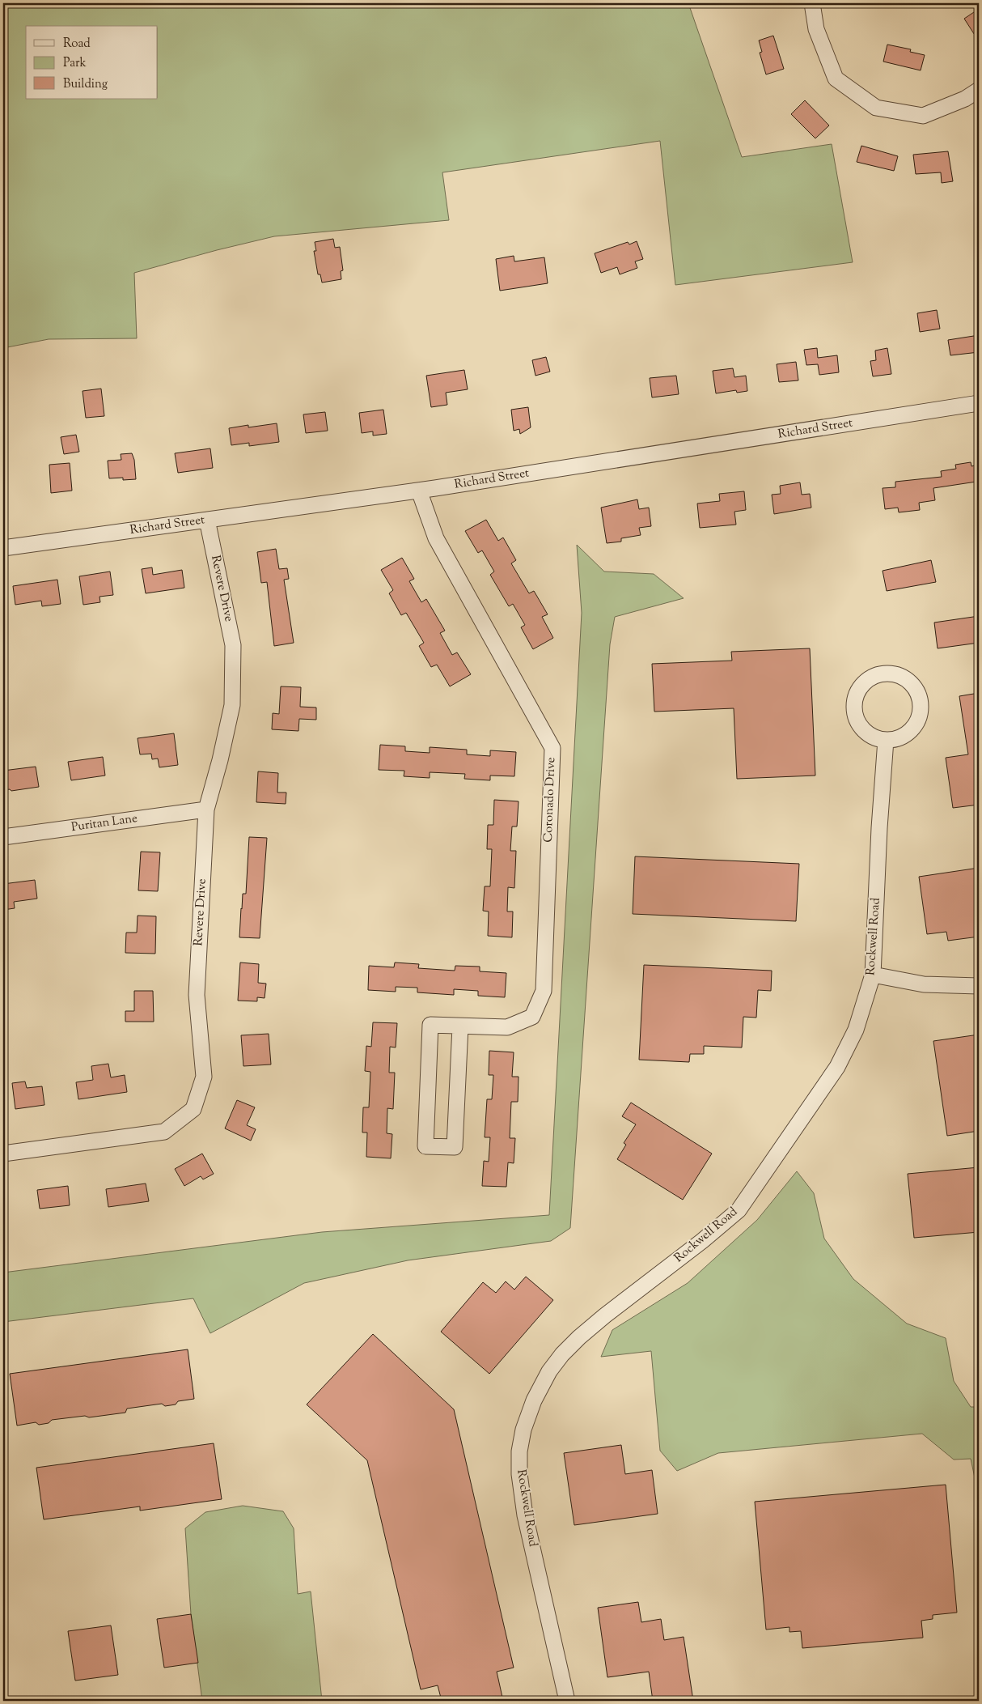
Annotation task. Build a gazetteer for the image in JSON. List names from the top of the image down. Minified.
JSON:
{"streets":{"street":["Richard Street","Revere Drive","Coronado Drive","Puritan Lane","Rockwell Road"]},"crossings":[["Richard Street","Revere Drive"],["Richard Street","Coronado Drive"],["Revere Drive","Puritan Lane"]],"legend":["Road","Park","Building"]}
